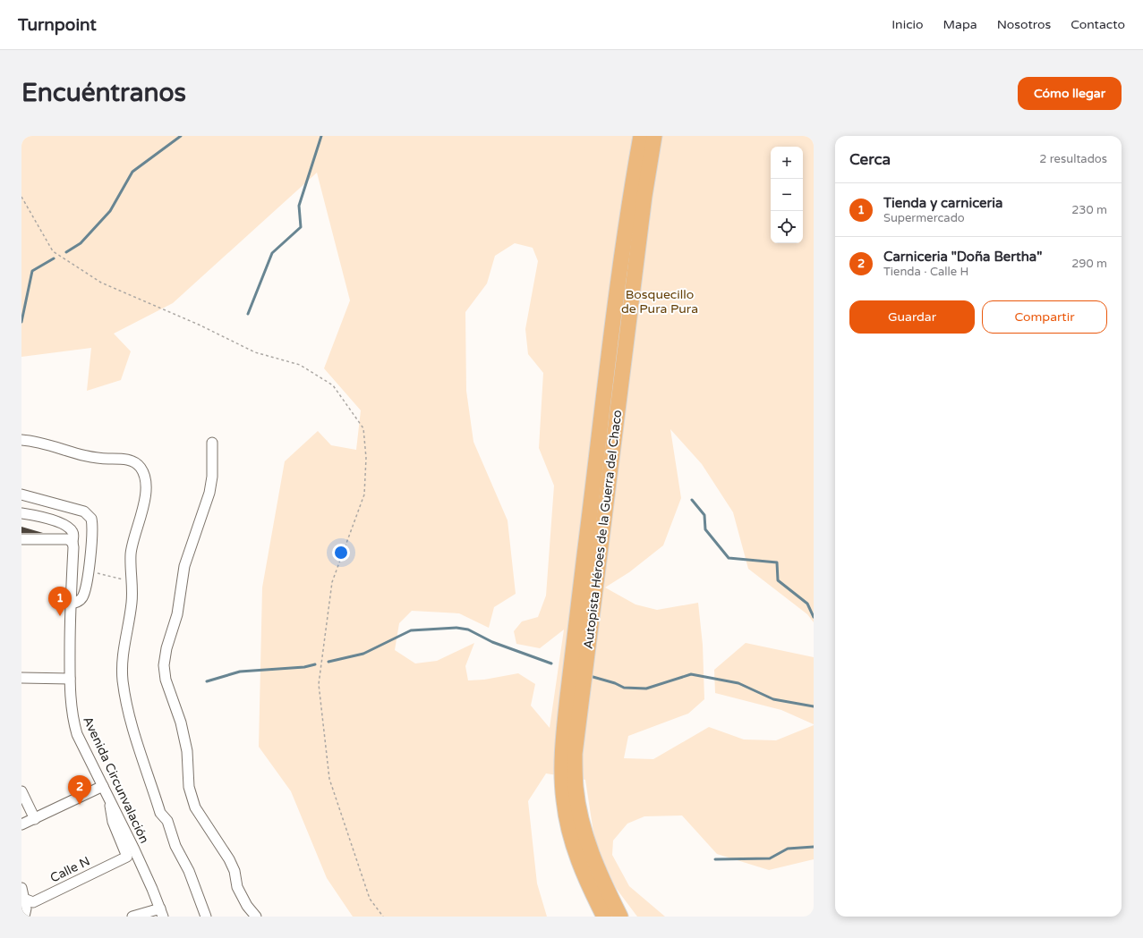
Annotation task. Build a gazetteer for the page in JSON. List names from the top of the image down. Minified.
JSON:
{"streets":{"highway":["Autopista Héroes de la Guerra del Chaco"],"street":["Avenida Circunvalación","Calle N"]},"crossings":[["Avenida Circunvalación","Calle N"]],"parks":["Bosquecillo de Pura Pura"],"page":{"header":"Turnpoint","nav":["Inicio","Mapa","Nosotros","Contacto"],"buttons":["Cómo llegar",["Guardar","Compartir"]],"title":"Encuéntranos","heading":["Cerca","2 resultados"],"map_buttons":["+","−"],"list":[{"mark":"1","name":"Tienda y carniceria","note":"Supermercado","value":"230 m"},{"mark":"2","name":"Carniceria \"Doña Bertha\"","note":"Tienda · Calle H","value":"290 m"}],"pins":["1","2"]}}
